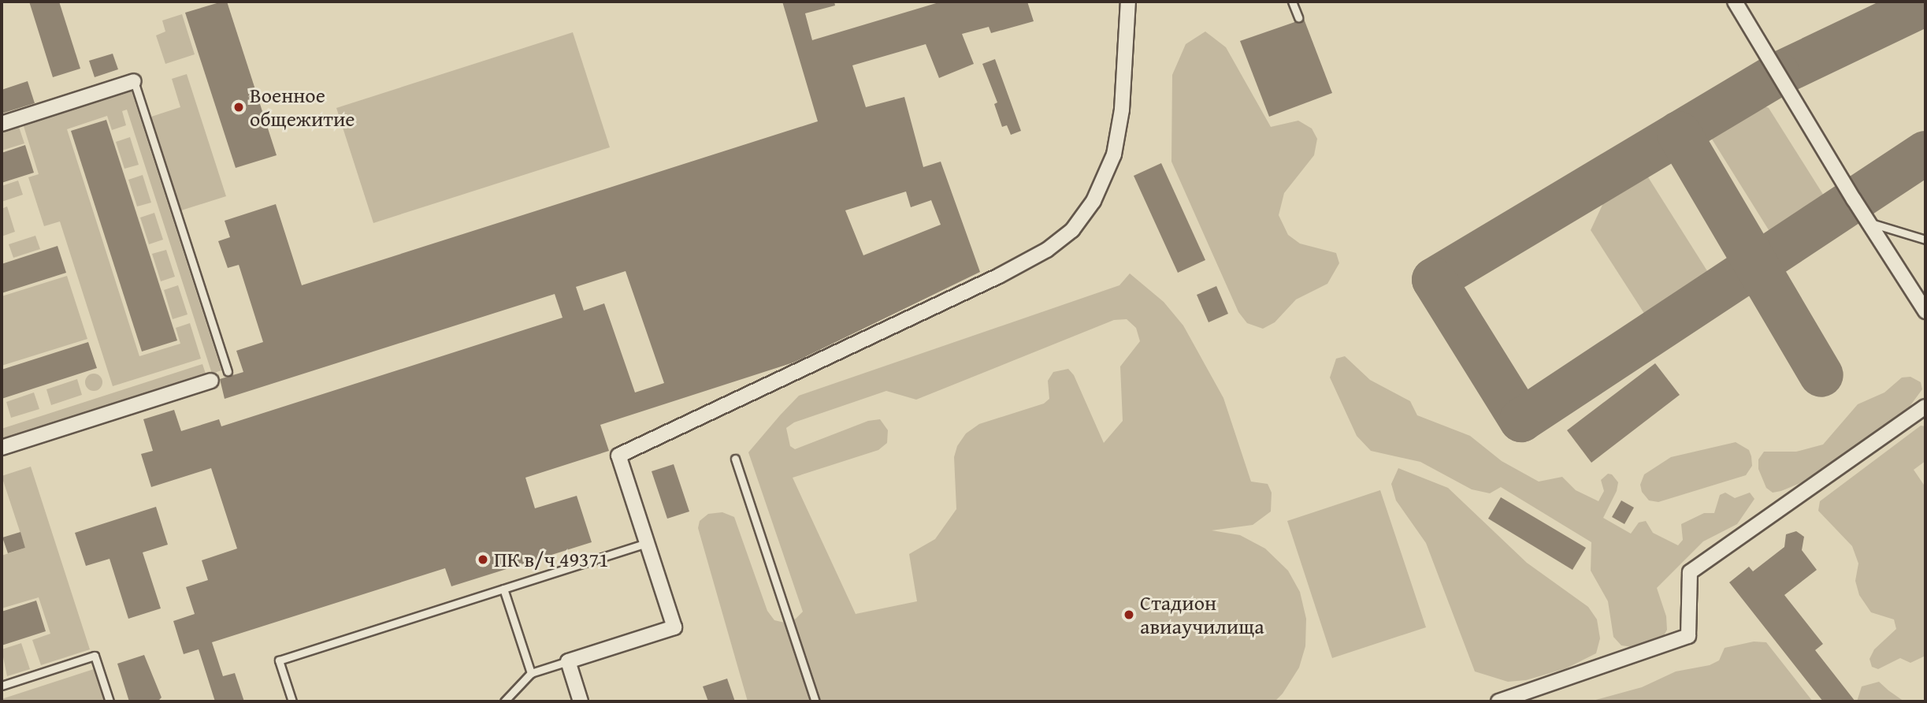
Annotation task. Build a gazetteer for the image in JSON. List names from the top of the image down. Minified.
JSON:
{"places":["Военное общежитие","ПК в/ч 49371","Стадион авиаучилища"]}
